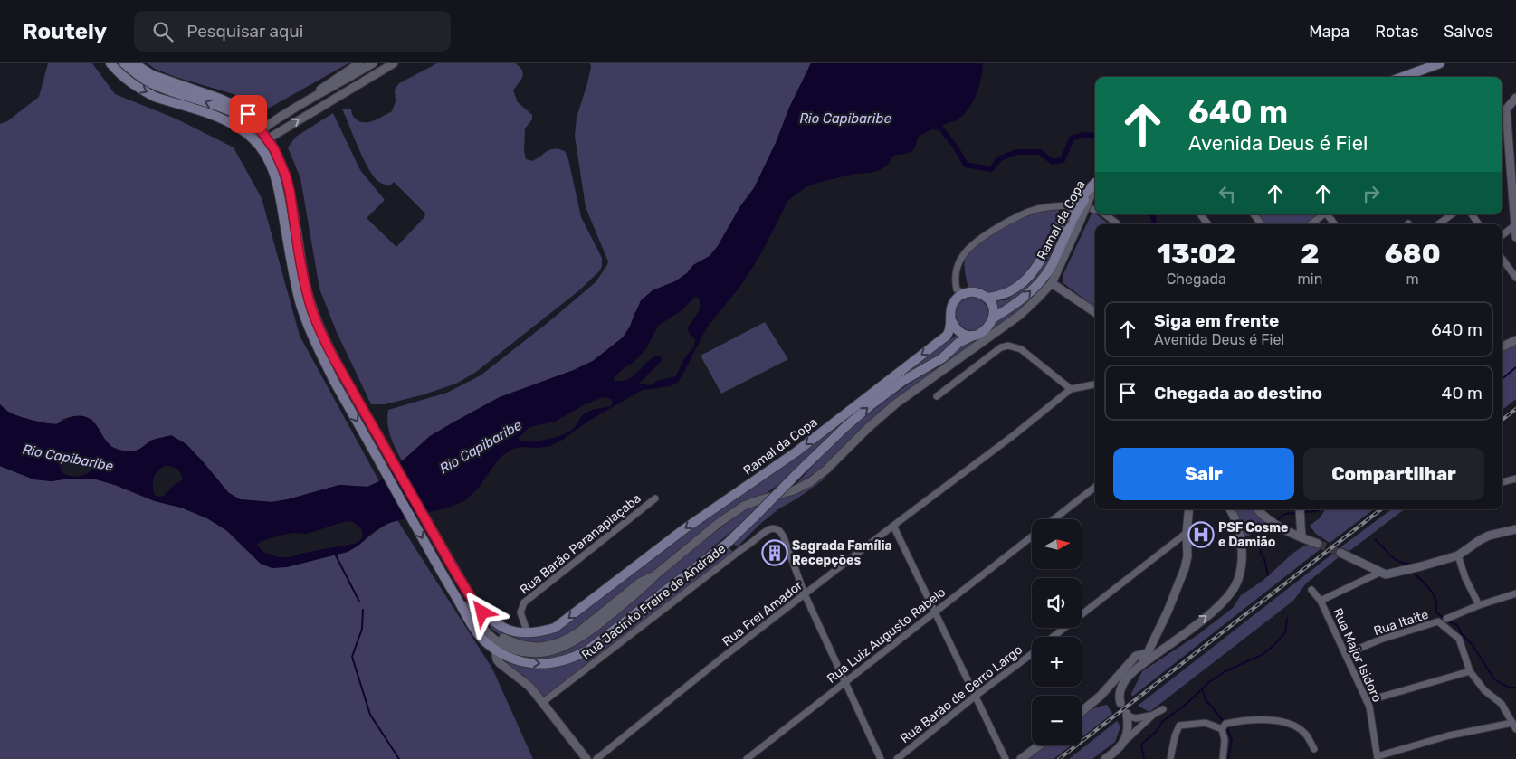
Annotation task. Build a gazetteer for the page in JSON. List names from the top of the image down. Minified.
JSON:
{"streets":{"main road":["Ramal da Copa"],"street":["Rua Barão Paranapiaçaba","Rua Jacinto Freire de Andrade","Rua Frei Amador","Rua Itaite","Rua Luiz Augusto Rabelo","Rua Major Isidoro","Rua Barão de Cerro Largo"]},"crossings":[["Ramal da Copa","Rua Barão Paranapiaçaba"],["Rua Jacinto Freire de Andrade","Rua Frei Amador"],["Rua Itaite","Rua Major Isidoro"]],"water":["Rio Capibaribe"],"places":{"hospital":["PSF Cosme e Damião"],"building":["Sagrada Família Recepções"]},"north":"right","page":{"header":"Routely","search":"Pesquisar aqui","nav":["Mapa","Rotas","Salvos"],"turn":["640 m","Avenida Deus é Fiel"],"eta":["13:02","Chegada","2","min","680","m"],"list":[{"name":"Siga em frente","note":"Avenida Deus é Fiel","value":"640 m"},{"name":"Chegada ao destino","value":"40 m"}],"buttons":["Sair","Compartilhar"],"map_buttons":["+","−"]}}
